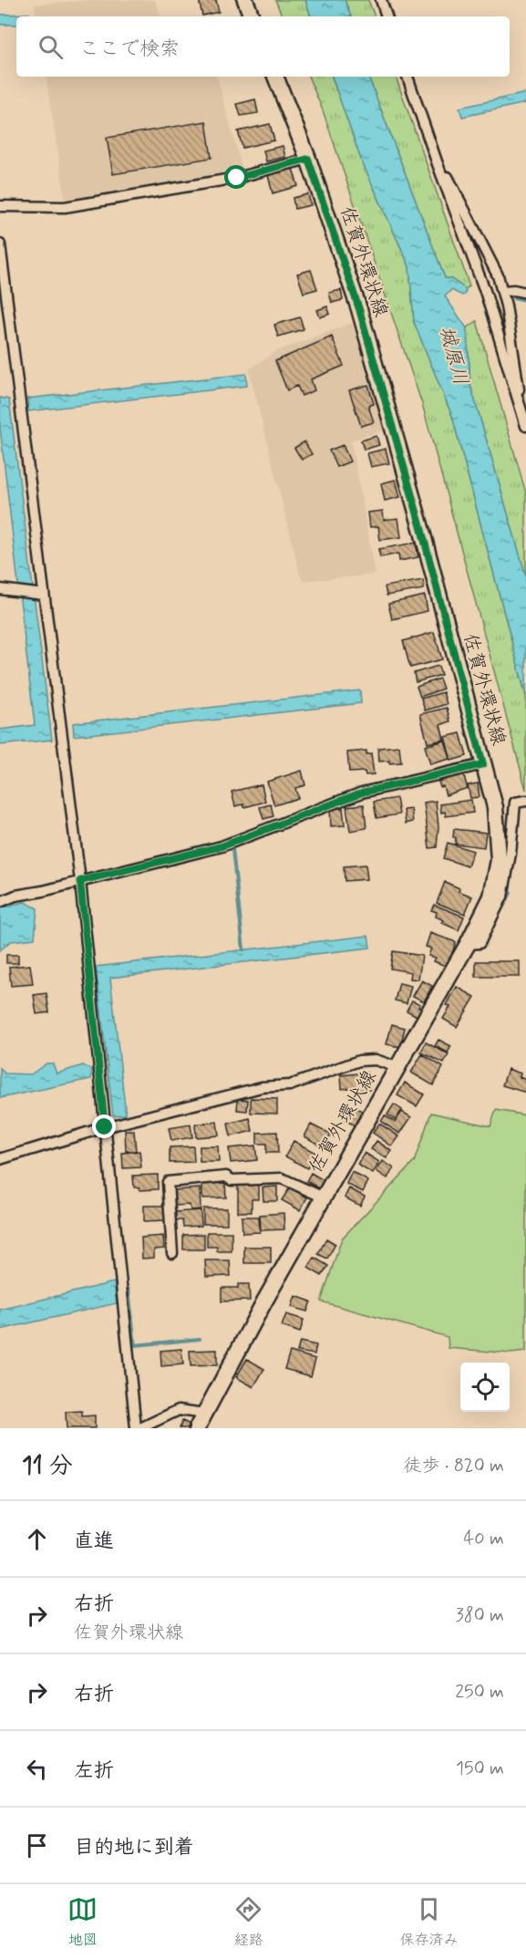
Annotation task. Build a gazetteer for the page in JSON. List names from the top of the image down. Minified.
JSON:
{"streets":{"main road":["佐賀外環状線"]},"water":["城原川"],"page":{"search":"ここで検索","heading":["11 分","徒歩 · 820 m"],"list":[["直進","40 m"],["右折","佐賀外環状線","380 m"],["右折","250 m"],["左折","150 m"],"目的地に到着"],"nav":["地図","経路","保存済み"]}}
